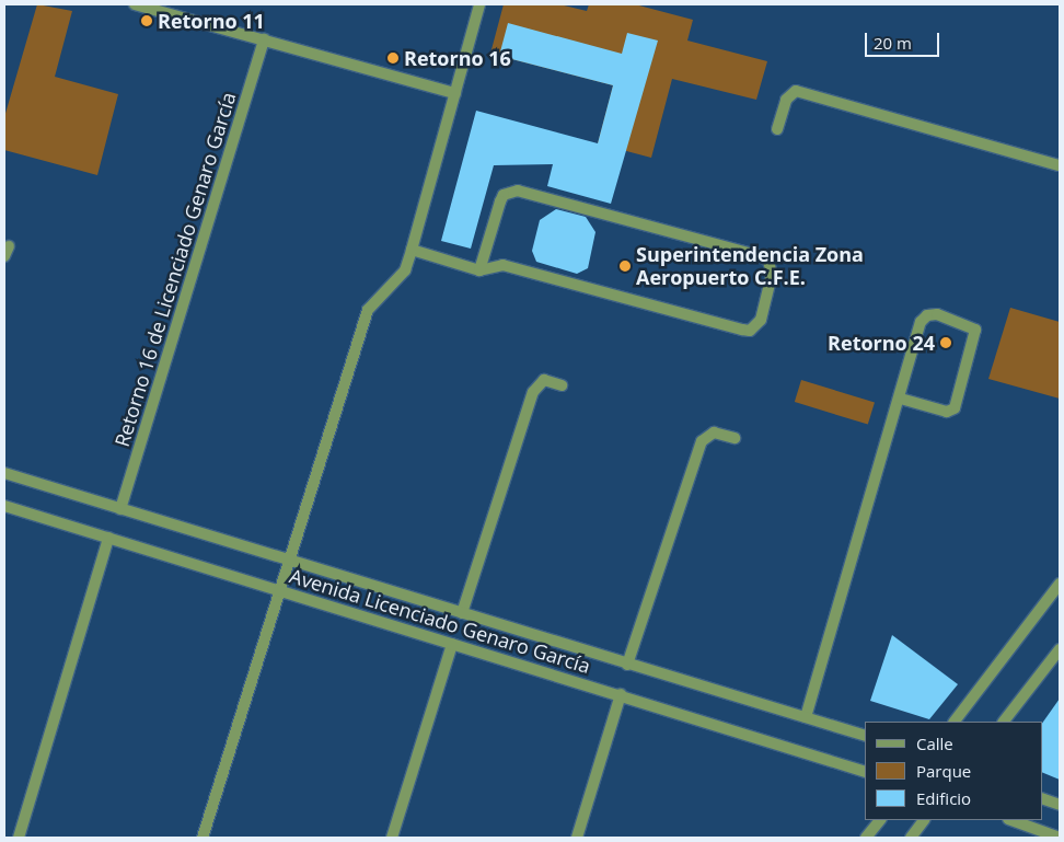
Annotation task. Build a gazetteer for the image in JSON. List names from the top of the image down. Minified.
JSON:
{"streets":{"street":["Retorno 16 de Licenciado Genaro García","Avenida Licenciado Genaro García"]},"crossings":[["Retorno 16 de Licenciado Genaro García","Avenida Licenciado Genaro García"]],"places":["Retorno 11","Retorno 16","Superintendencia Zona Aeropuerto C.F.E.","Retorno 24"],"legend":["Calle","Parque","Edificio"],"scale_bar":"20 m"}
